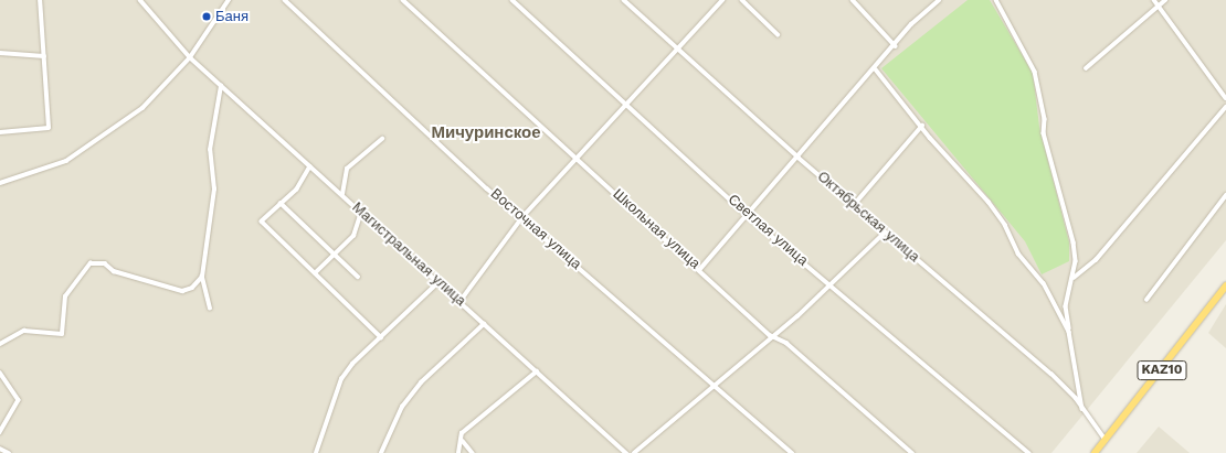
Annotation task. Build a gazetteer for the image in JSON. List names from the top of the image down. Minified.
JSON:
{"streets":{"highway":["KAZ10"],"street":["Октябрьская улица","Восточная улица","Школьная улица","Светлая улица","Магистральная улица"]},"crossings":[["Октябрьская улица","KAZ10"]],"districts":["Мичуринское"],"places":["Баня"]}
